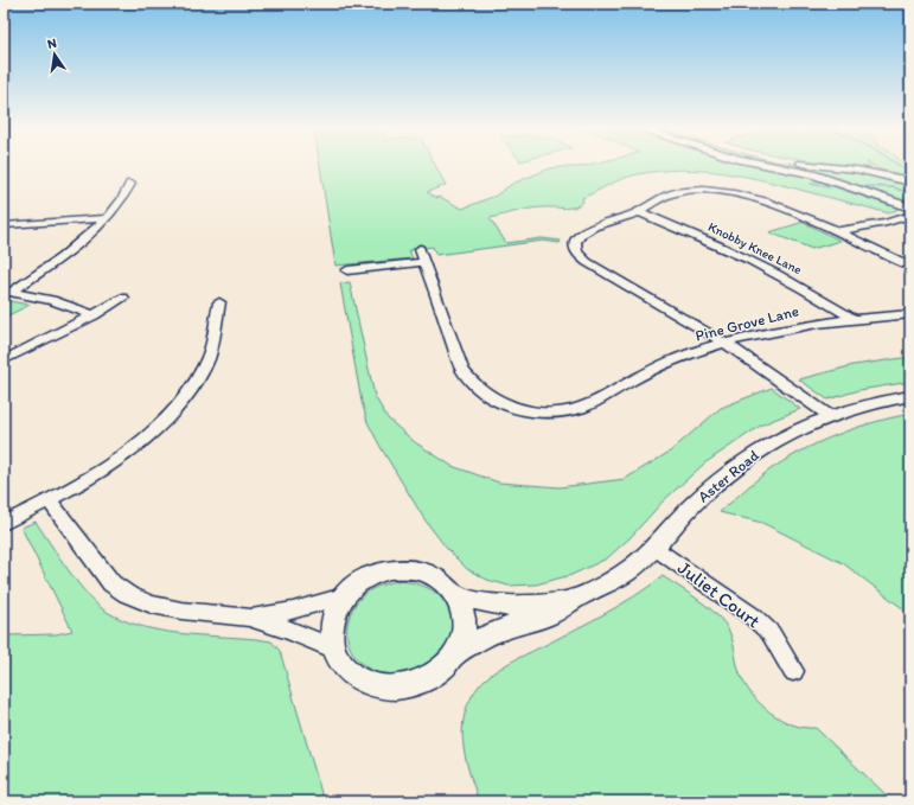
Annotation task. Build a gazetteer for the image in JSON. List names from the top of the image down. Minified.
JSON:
{"streets":{"street":["Knobby Knee Lane","Pine Grove Lane","Aster Road","Juliet Court"]},"crossings":[["Knobby Knee Lane","Pine Grove Lane"],["Aster Road","Juliet Court"]],"north":"top"}
